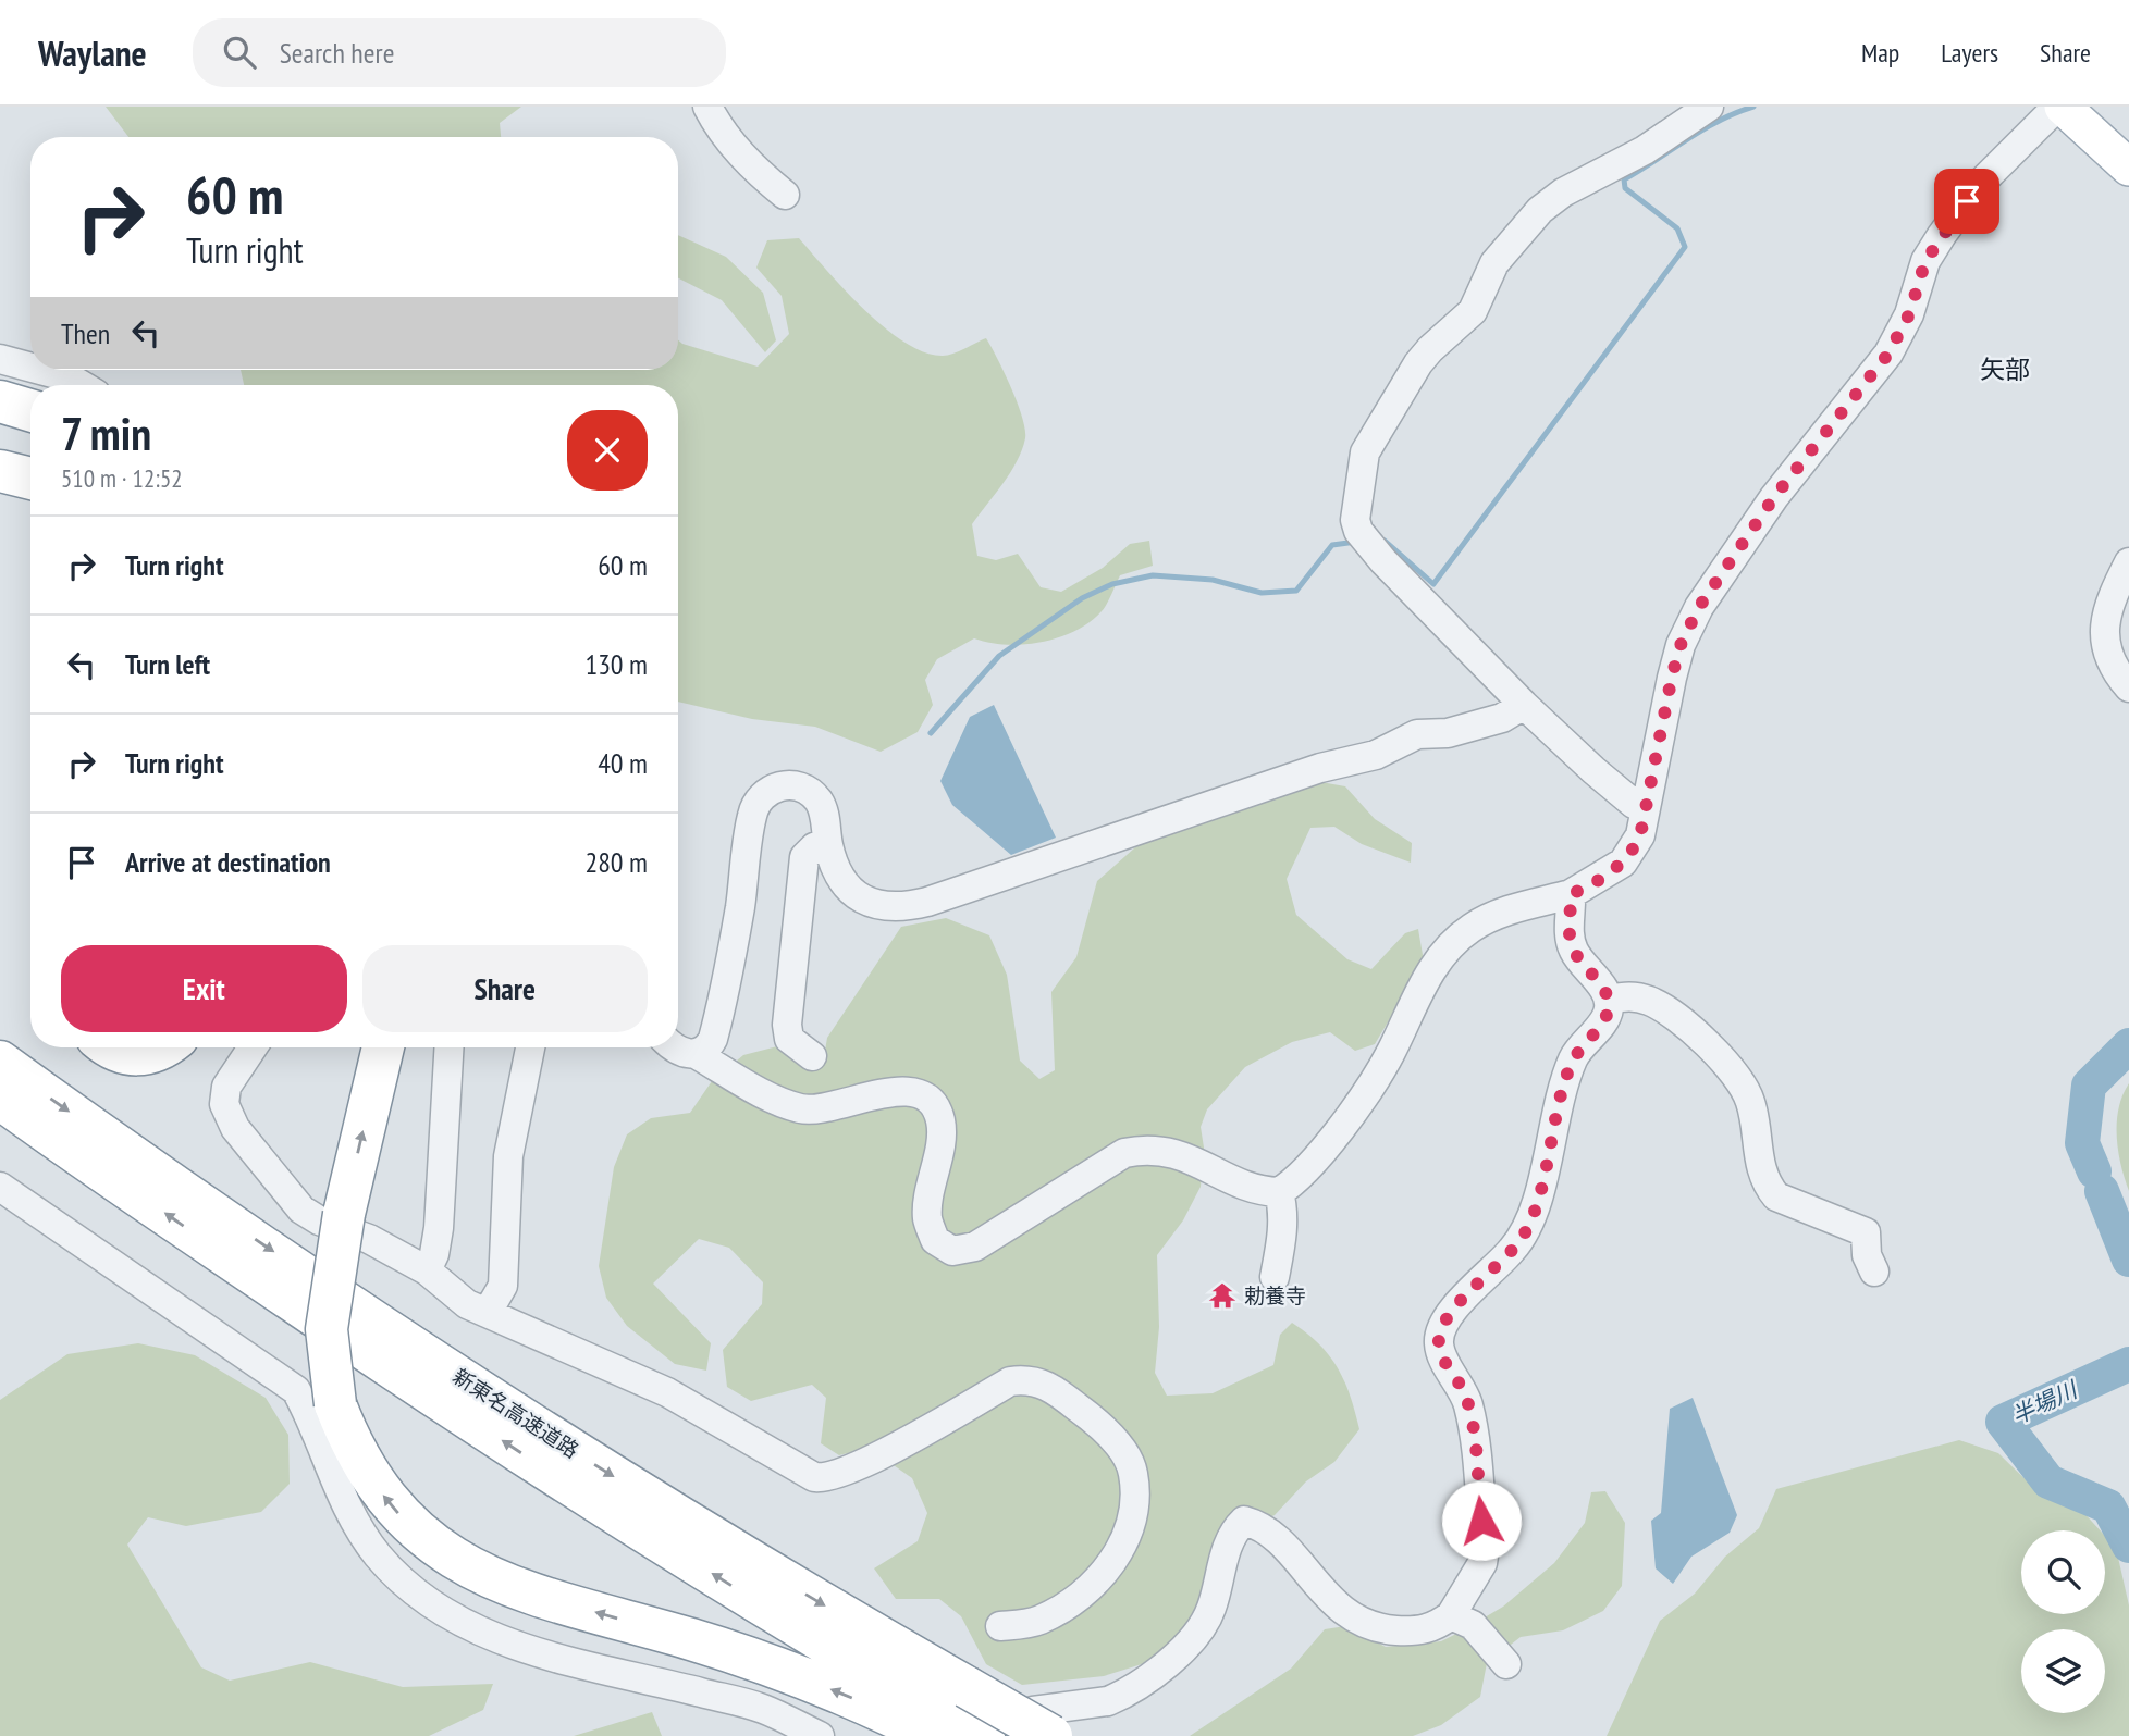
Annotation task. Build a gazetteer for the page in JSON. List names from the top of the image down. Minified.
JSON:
{"streets":{"highway":["新東名高速道路"]},"districts":["矢部"],"water":["半場川"],"places":{"temple":["勅養寺"]},"page":{"header":"Waylane","search":"Search here","nav":["Map","Layers","Share"],"turn":["60 m","Turn right"],"then":"Then","heading":["7 min","510 m · 12:52"],"list":[{"name":"Turn right","value":"60 m"},{"name":"Turn left","value":"130 m"},{"name":"Turn right","value":"40 m"},{"name":"Arrive at destination","value":"280 m"}],"buttons":["Exit","Share"]}}
